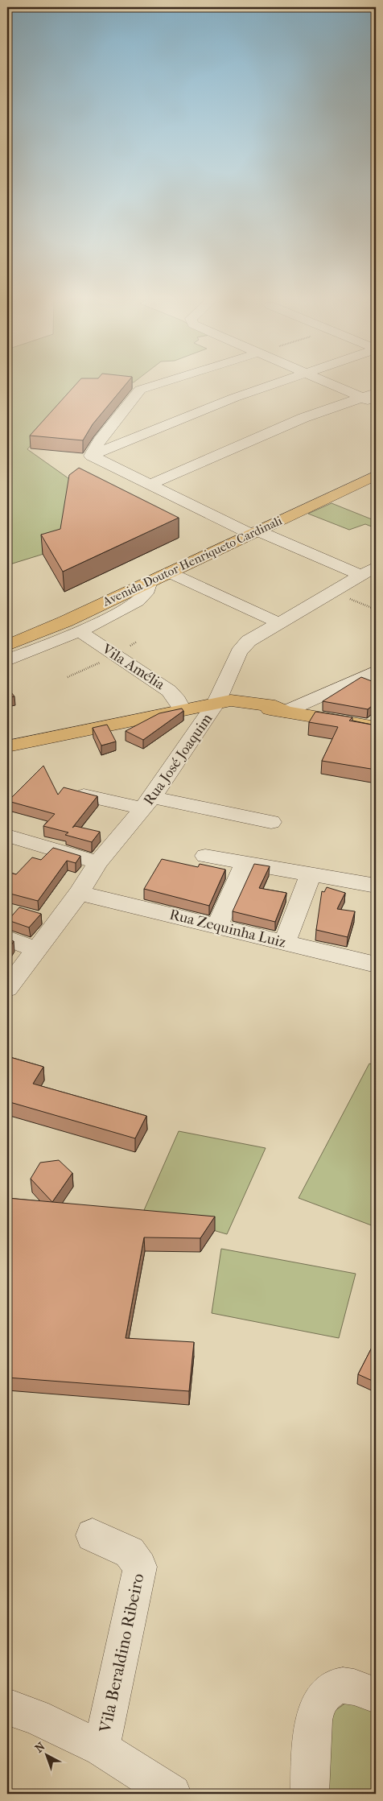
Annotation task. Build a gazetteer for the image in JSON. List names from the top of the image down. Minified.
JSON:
{"streets":{"main road":["Avenida Doutor Henriqueto Cardinali"],"street":["Vila Amélia","Rua José Joaquim","Rua Zequinha Luiz","Vila Beraldino Ribeiro"]},"crossings":[["Rua José Joaquim","Rua Zequinha Luiz"]],"north":"top left"}
